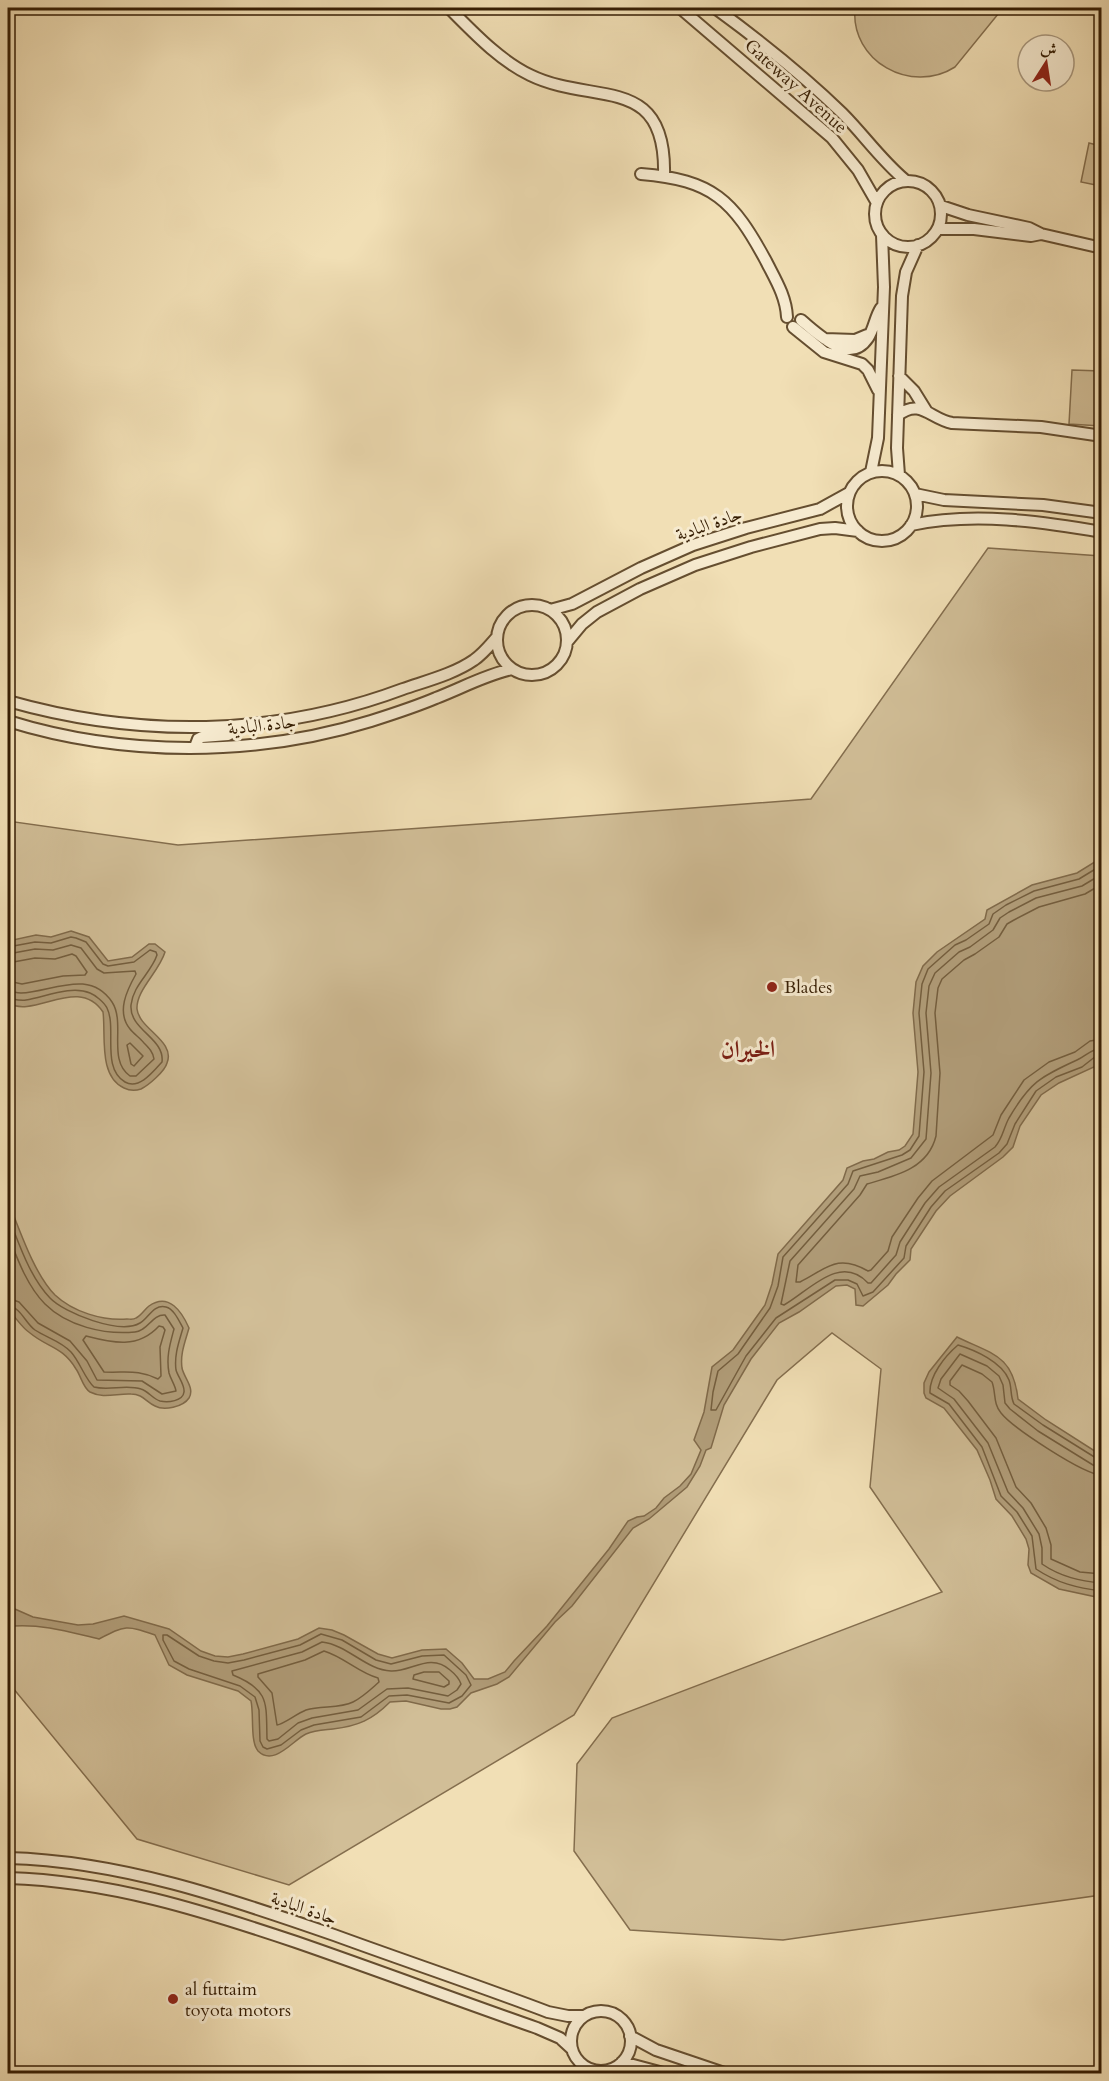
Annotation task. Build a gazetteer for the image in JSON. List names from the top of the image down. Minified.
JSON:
{"streets":{"street":["Gateway Avenue","جادة البادية"]},"districts":["الخيران"],"places":["Blades","al futtaim toyota motors"],"north":"top"}
